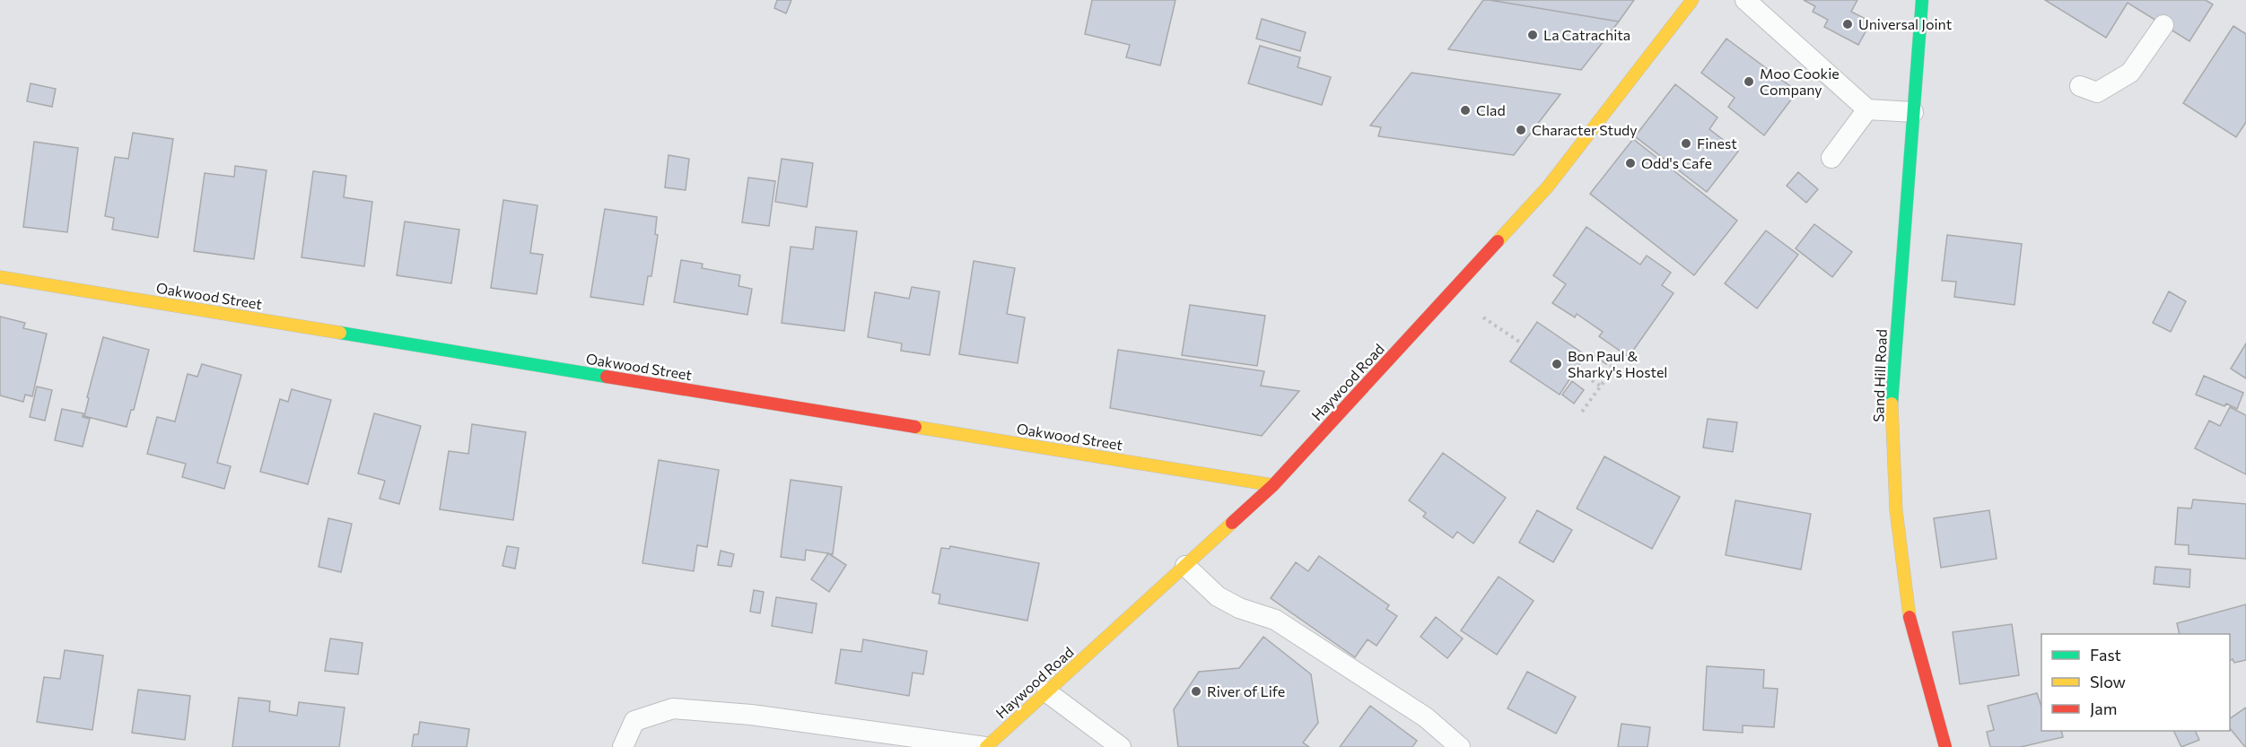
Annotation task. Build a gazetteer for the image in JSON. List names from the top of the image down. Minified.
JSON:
{"streets":{"street":["Oakwood Street","Sand Hill Road","Haywood Road"]},"crossings":[["Oakwood Street","Haywood Road"]],"places":["Universal Joint","La Catrachita","Moo Cookie Company","Clad","Character Study","Finest","Odd's Cafe","Bon Paul & Sharky's Hostel","River of Life"],"legend":["Fast","Slow","Jam"]}
